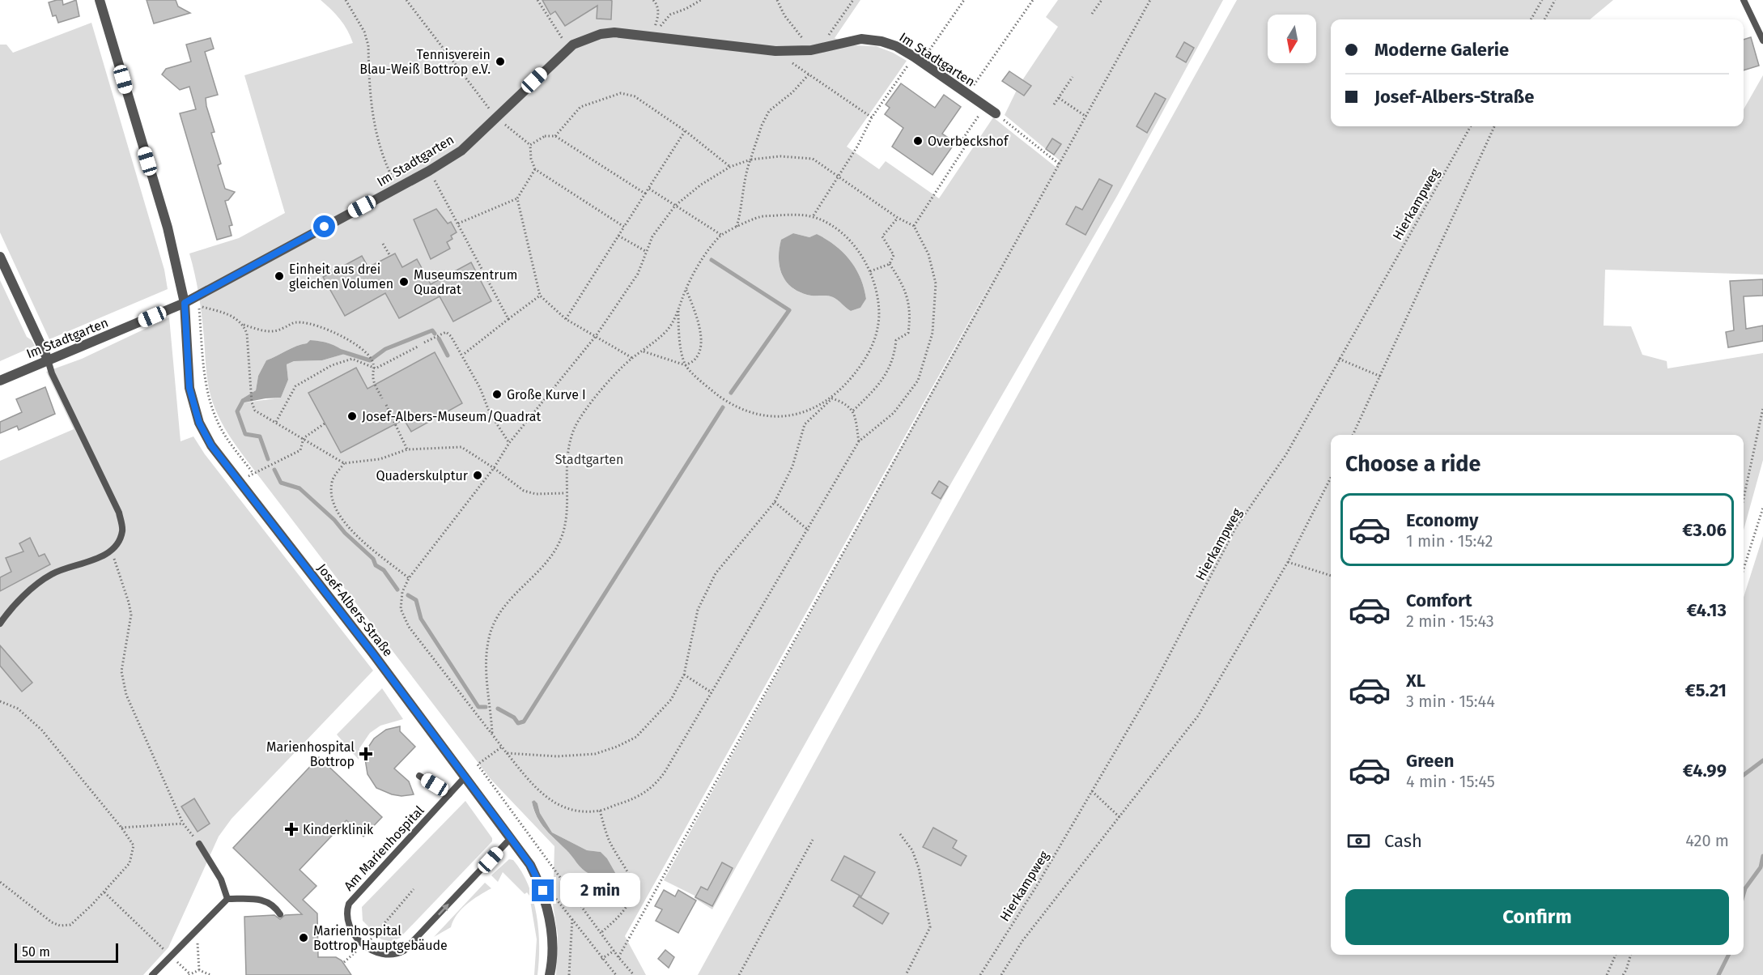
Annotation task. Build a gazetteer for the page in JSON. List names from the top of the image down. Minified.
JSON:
{"streets":{"street":["Im Stadtgarten","Josef-Albers-Straße"],"lane":["Am Marienhospital"],"path":["Hierkampweg"]},"crossings":[["Im Stadtgarten","Josef-Albers-Straße"],["Josef-Albers-Straße","Am Marienhospital"]],"one_way":["Am Marienhospital"],"parks":["Stadtgarten"],"places":{"other":["Tennisverein Blau-Weiß Bottrop e.V.","Overbeckshof","Einheit aus drei gleichen Volumen","Museumszentrum Quadrat","Große Kurve I","Josef-Albers-Museum/Quadrat","Quaderskulptur","Marienhospital Bottrop Hauptgebäude"],"health":["Marienhospital Bottrop","Kinderklinik"]},"scale_bar":"50 m","north":"bottom","page":{"banner":["Moderne Galerie","Josef-Albers-Straße"],"heading":"Choose a ride","list":[{"name":"Economy","note":"1 min · 15:42","value":"€3.06"},{"name":"Comfort","note":"2 min · 15:43","value":"€4.13"},{"name":"XL","note":"3 min · 15:44","value":"€5.21"},{"name":"Green","note":"4 min · 15:45","value":"€4.99"}],"pay":["Cash","420 m"],"bubble":"2 min","buttons":"Confirm","scale":"50 m"}}
